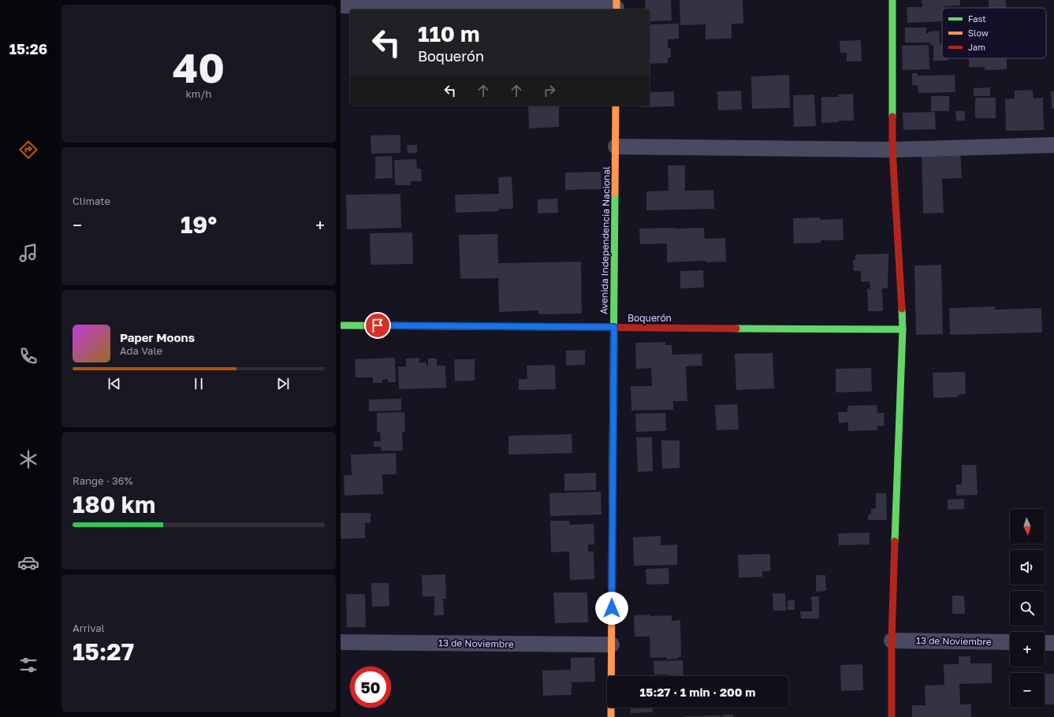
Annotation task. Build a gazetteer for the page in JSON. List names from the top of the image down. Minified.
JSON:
{"streets":{"street":["Avenida Independencia Nacional","Boquerón","13 de Noviembre"]},"crossings":[["Avenida Independencia Nacional","Boquerón"],["Avenida Independencia Nacional","13 de Noviembre"]],"legend":["Fast","Slow","Jam"],"north":"bottom","page":{"tabs":"15:26","tile":[["40","km/h"],"Climate",["Range · 36%","180 km"],["Arrival","15:27"]],"turn":["110 m","Boquerón"],"heat":["−","19°","+"],"song":["Paper Moons","Ada Vale"],"map_buttons":["+","−"],"limit":"50","trip":"15:27 · 1 min · 200 m"}}
